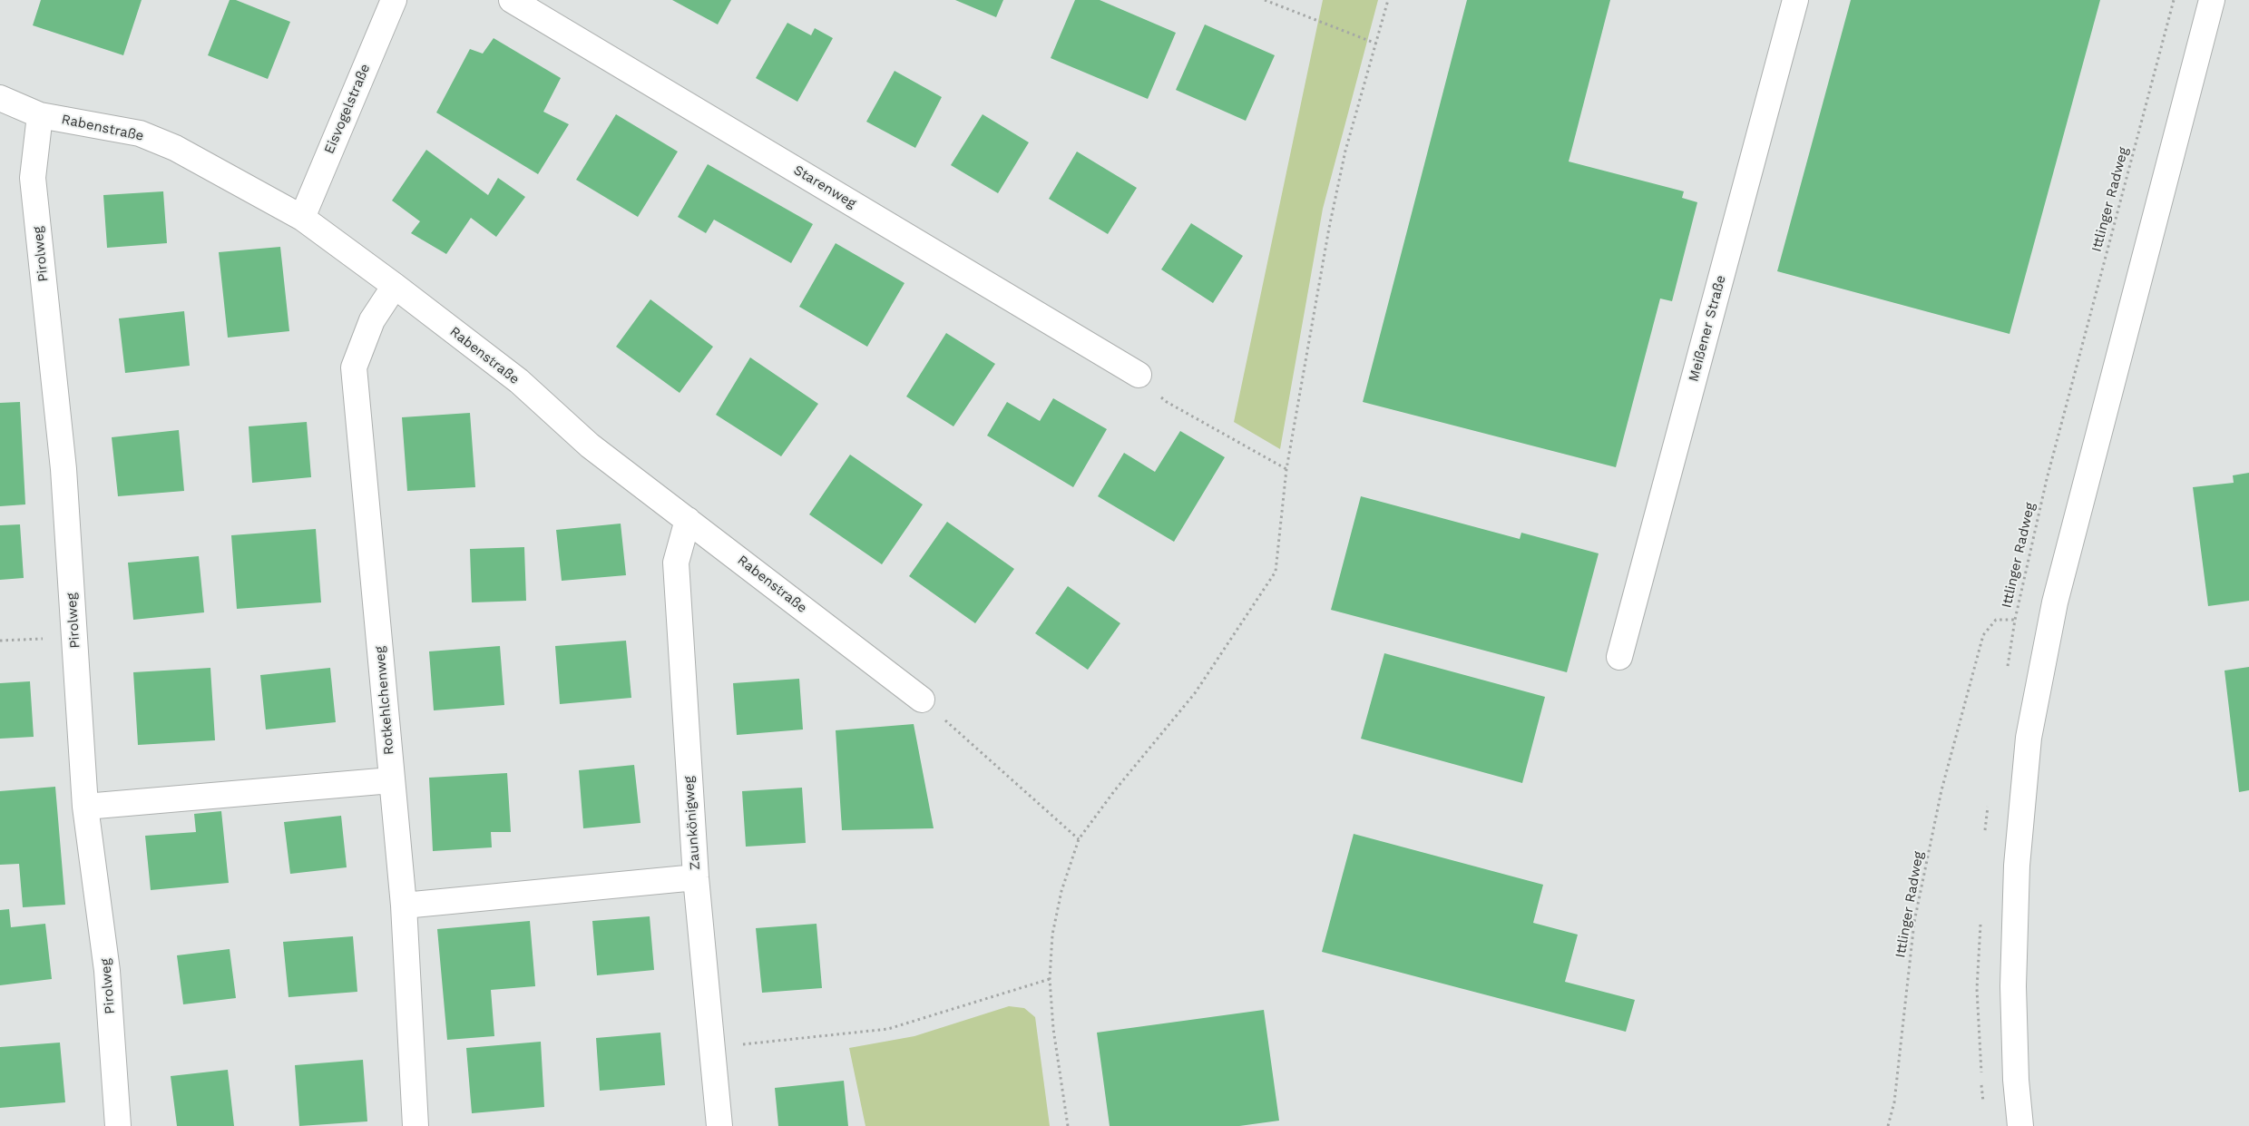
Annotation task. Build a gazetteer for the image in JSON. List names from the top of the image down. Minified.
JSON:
{"streets":{"street":["Eisvogelstraße","Rabenstraße","Starenweg","Pirolweg","Meißener Straße","Rotkehlchenweg","Zaunkönigweg"],"path":["Ittlinger Radweg"]},"crossings":[["Eisvogelstraße","Rabenstraße"],["Rabenstraße","Pirolweg"],["Rabenstraße","Rotkehlchenweg"],["Rabenstraße","Zaunkönigweg"]]}
